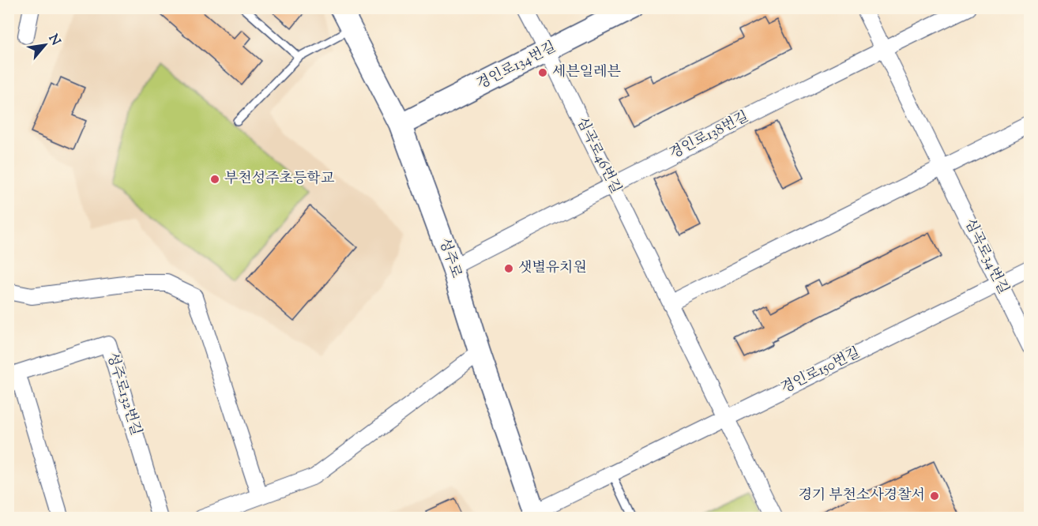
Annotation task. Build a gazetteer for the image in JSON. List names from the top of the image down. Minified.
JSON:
{"streets":{"street":["경인로134번길","경인로138번길","심곡로46번길","심곡로34번길","성주로","경인로150번길","성주로132번길"]},"crossings":[["경인로134번길","심곡로46번길"],["경인로134번길","성주로"],["경인로138번길","심곡로46번길"],["경인로138번길","심곡로34번길"],["경인로138번길","성주로"],["심곡로46번길","경인로150번길"],["심곡로34번길","경인로150번길"],["성주로","경인로150번길"]],"places":["세븐일레븐","부천성주초등학교","샛별유치원","경기 부천소사경찰서"],"north":"top right"}
